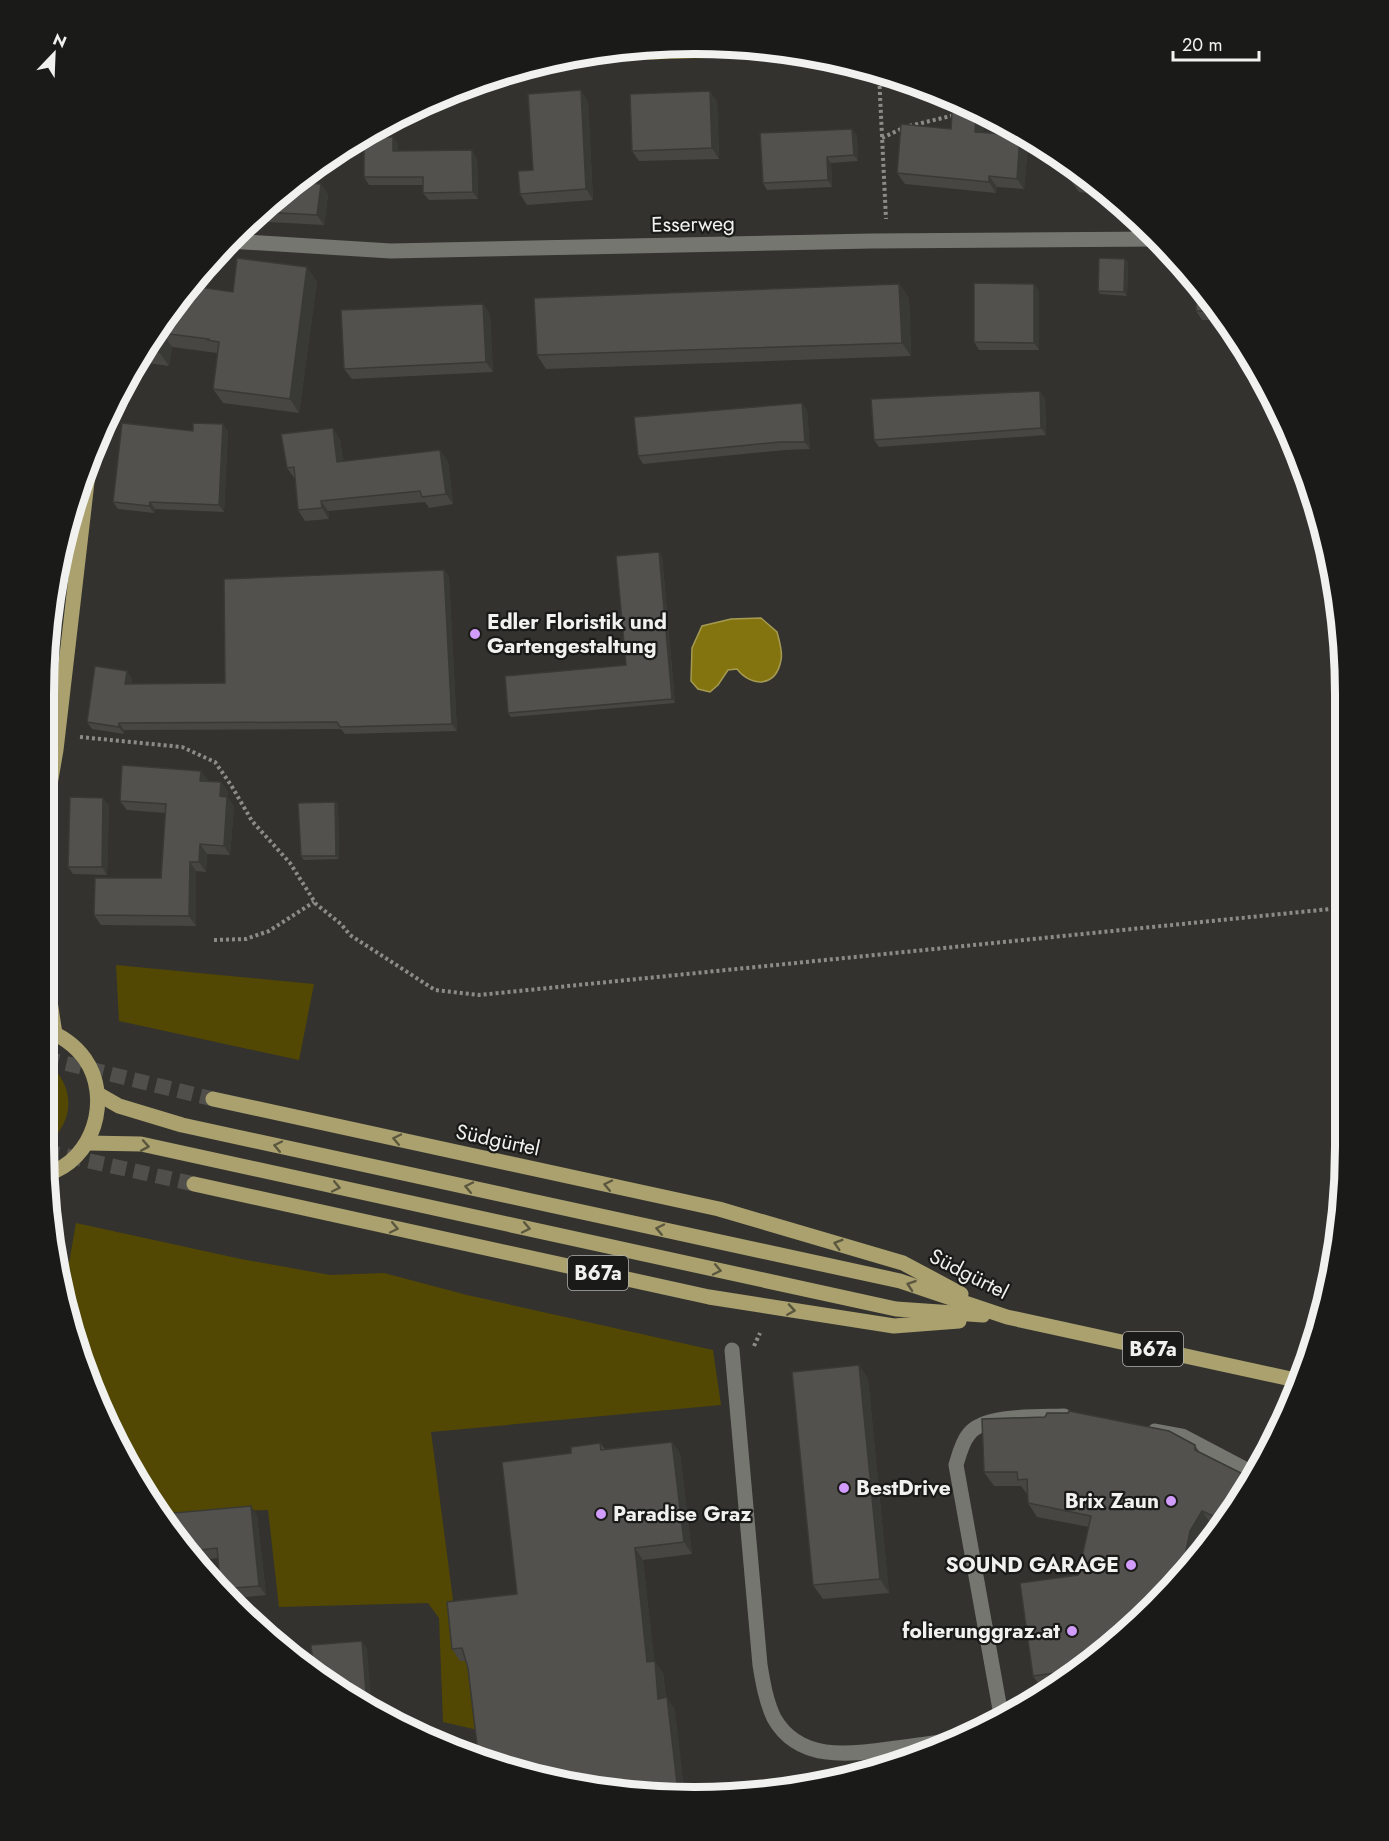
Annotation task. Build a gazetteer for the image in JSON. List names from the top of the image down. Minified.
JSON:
{"streets":{"main road":["Südgürtel","B67a"],"street":["Esserweg"]},"crossings":[["Südgürtel","B67a"]],"places":["Edler Floristik und Gartengestaltung","BestDrive","Brix Zaun","Paradise Graz","SOUND GARAGE","folierunggraz.at"],"scale_bar":"20 m","north":"top right"}
